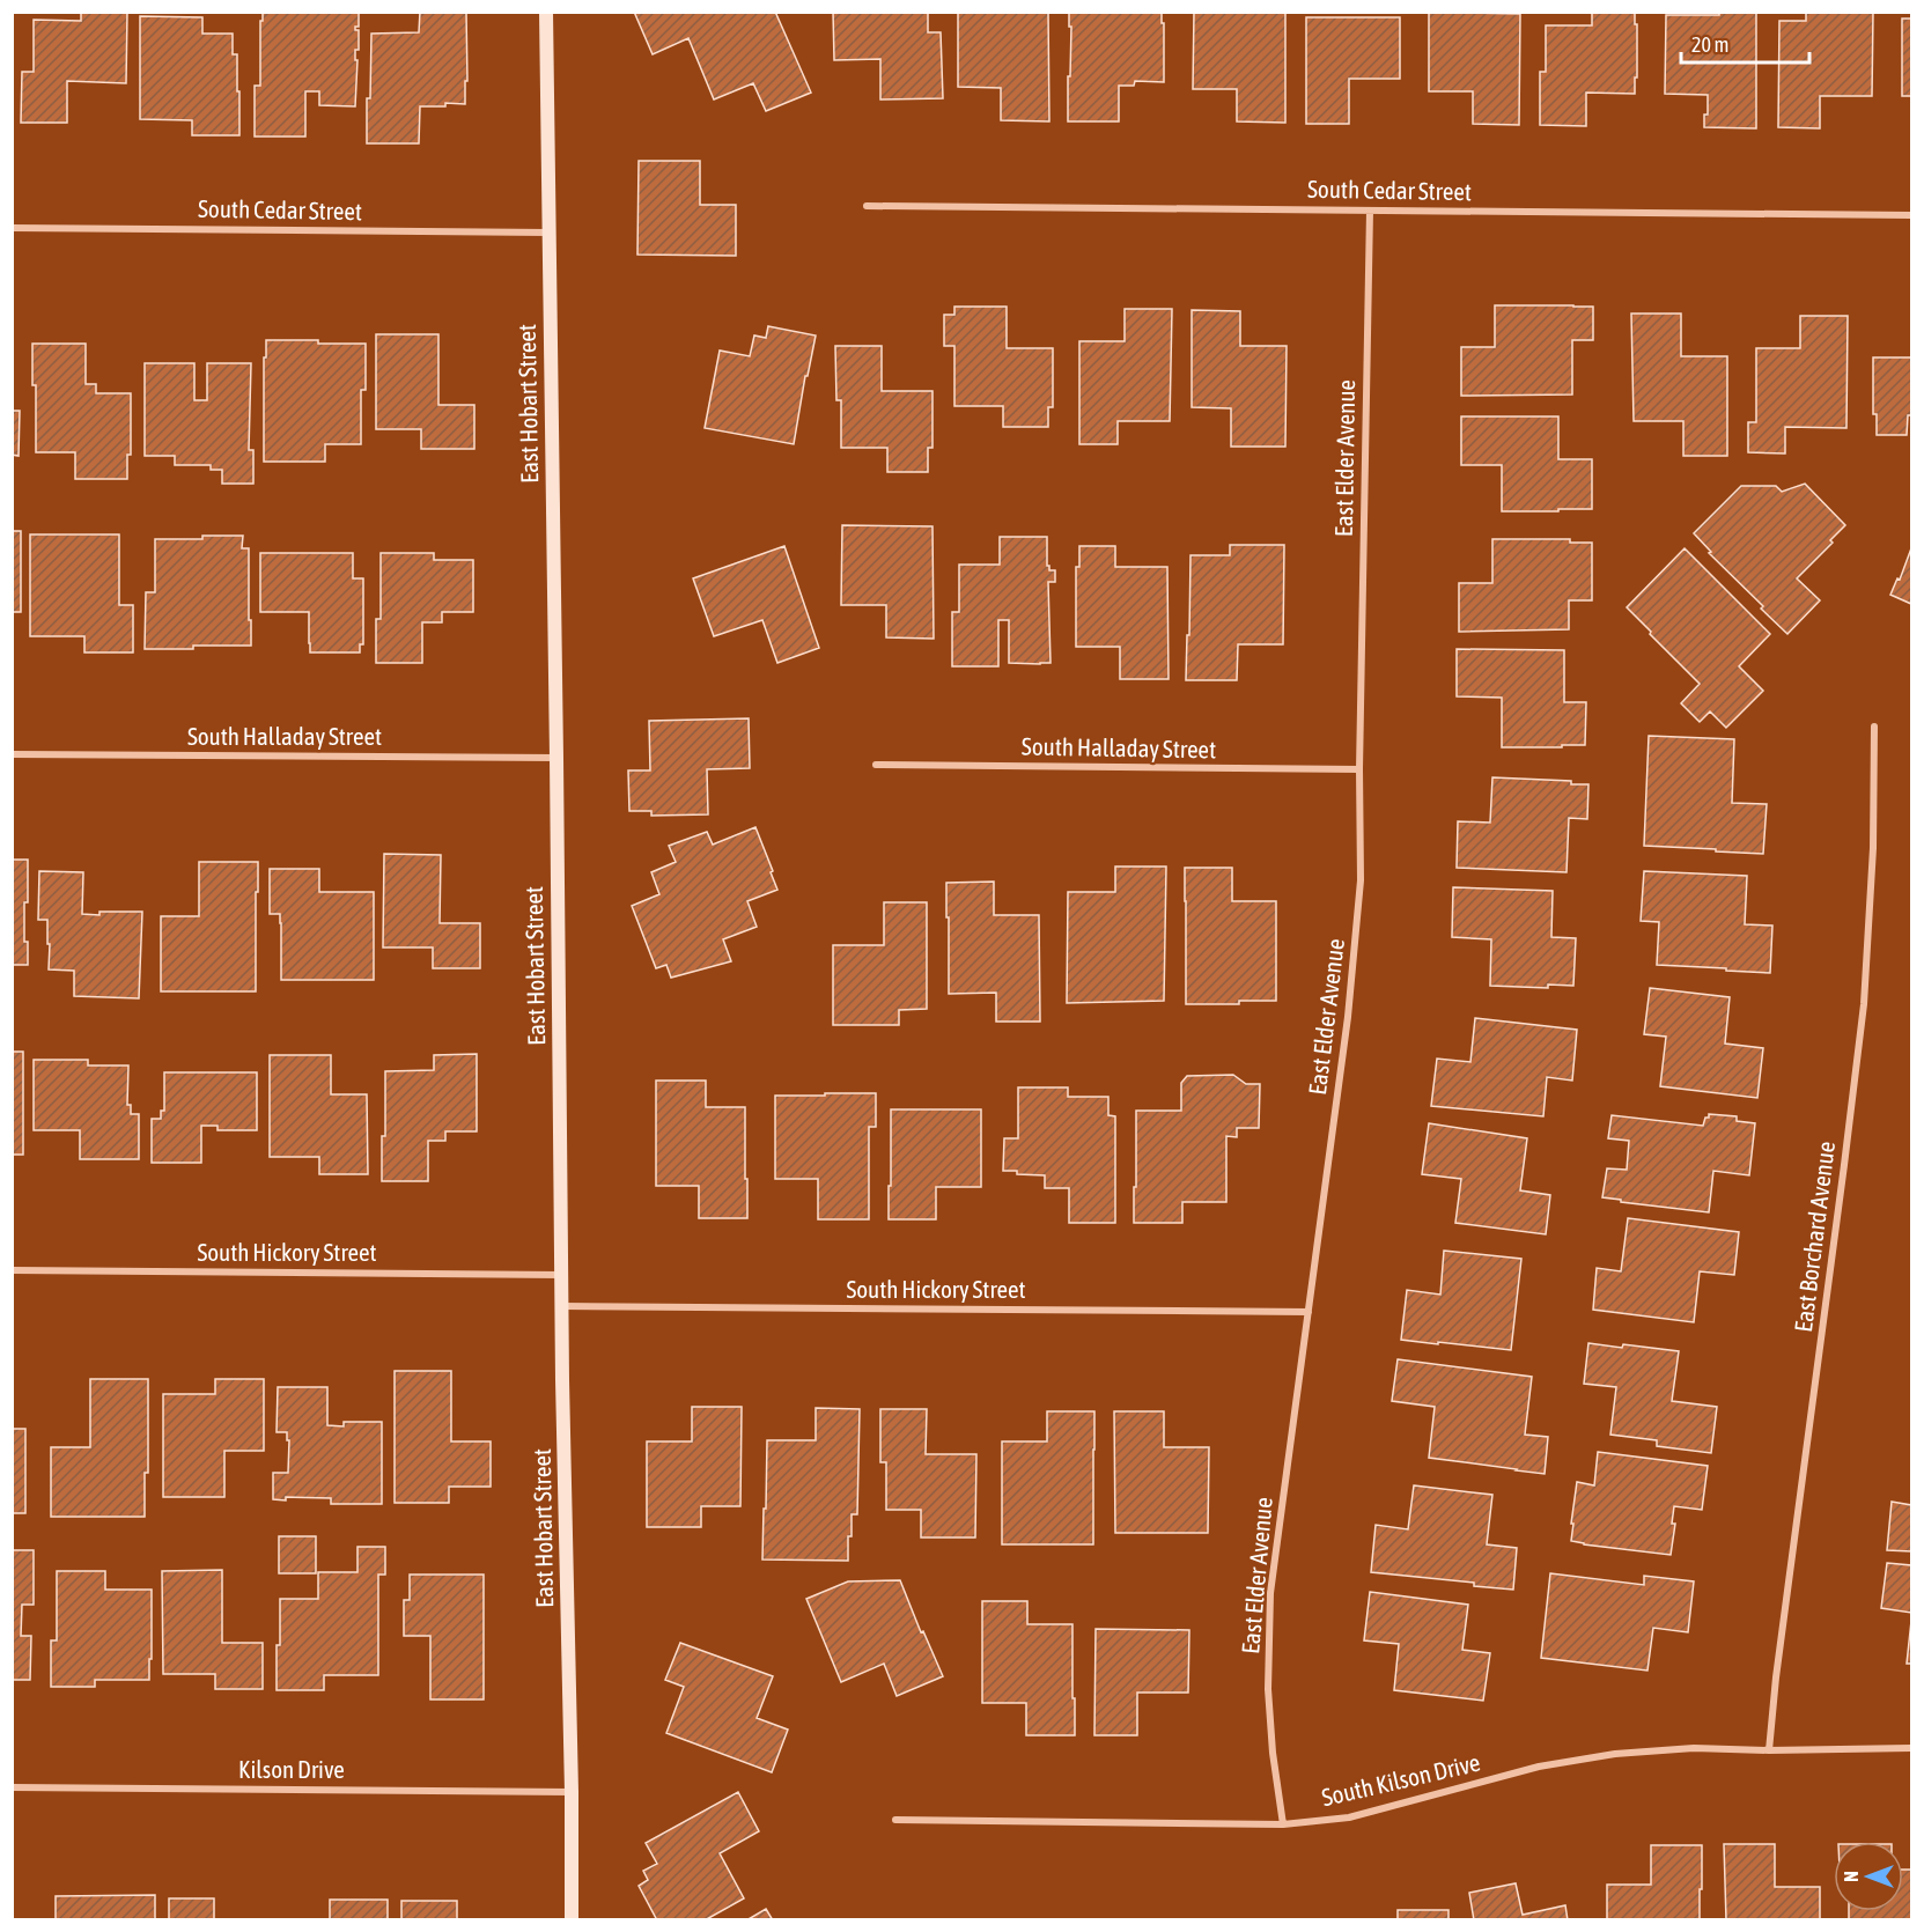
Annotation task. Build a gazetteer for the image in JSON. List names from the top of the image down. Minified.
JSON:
{"streets":{"street":["South Cedar Street","East Hobart Street","East Elder Avenue","South Halladay Street","East Borchard Avenue","South Hickory Street","Kilson Drive","South Kilson Drive"]},"crossings":[["South Cedar Street","East Hobart Street"],["South Cedar Street","East Elder Avenue"],["East Hobart Street","South Halladay Street"],["East Hobart Street","South Hickory Street"],["East Hobart Street","Kilson Drive"],["East Elder Avenue","South Halladay Street"],["East Elder Avenue","South Hickory Street"],["East Elder Avenue","South Kilson Drive"],["East Borchard Avenue","South Kilson Drive"]],"scale_bar":"20 m","north":"left"}
